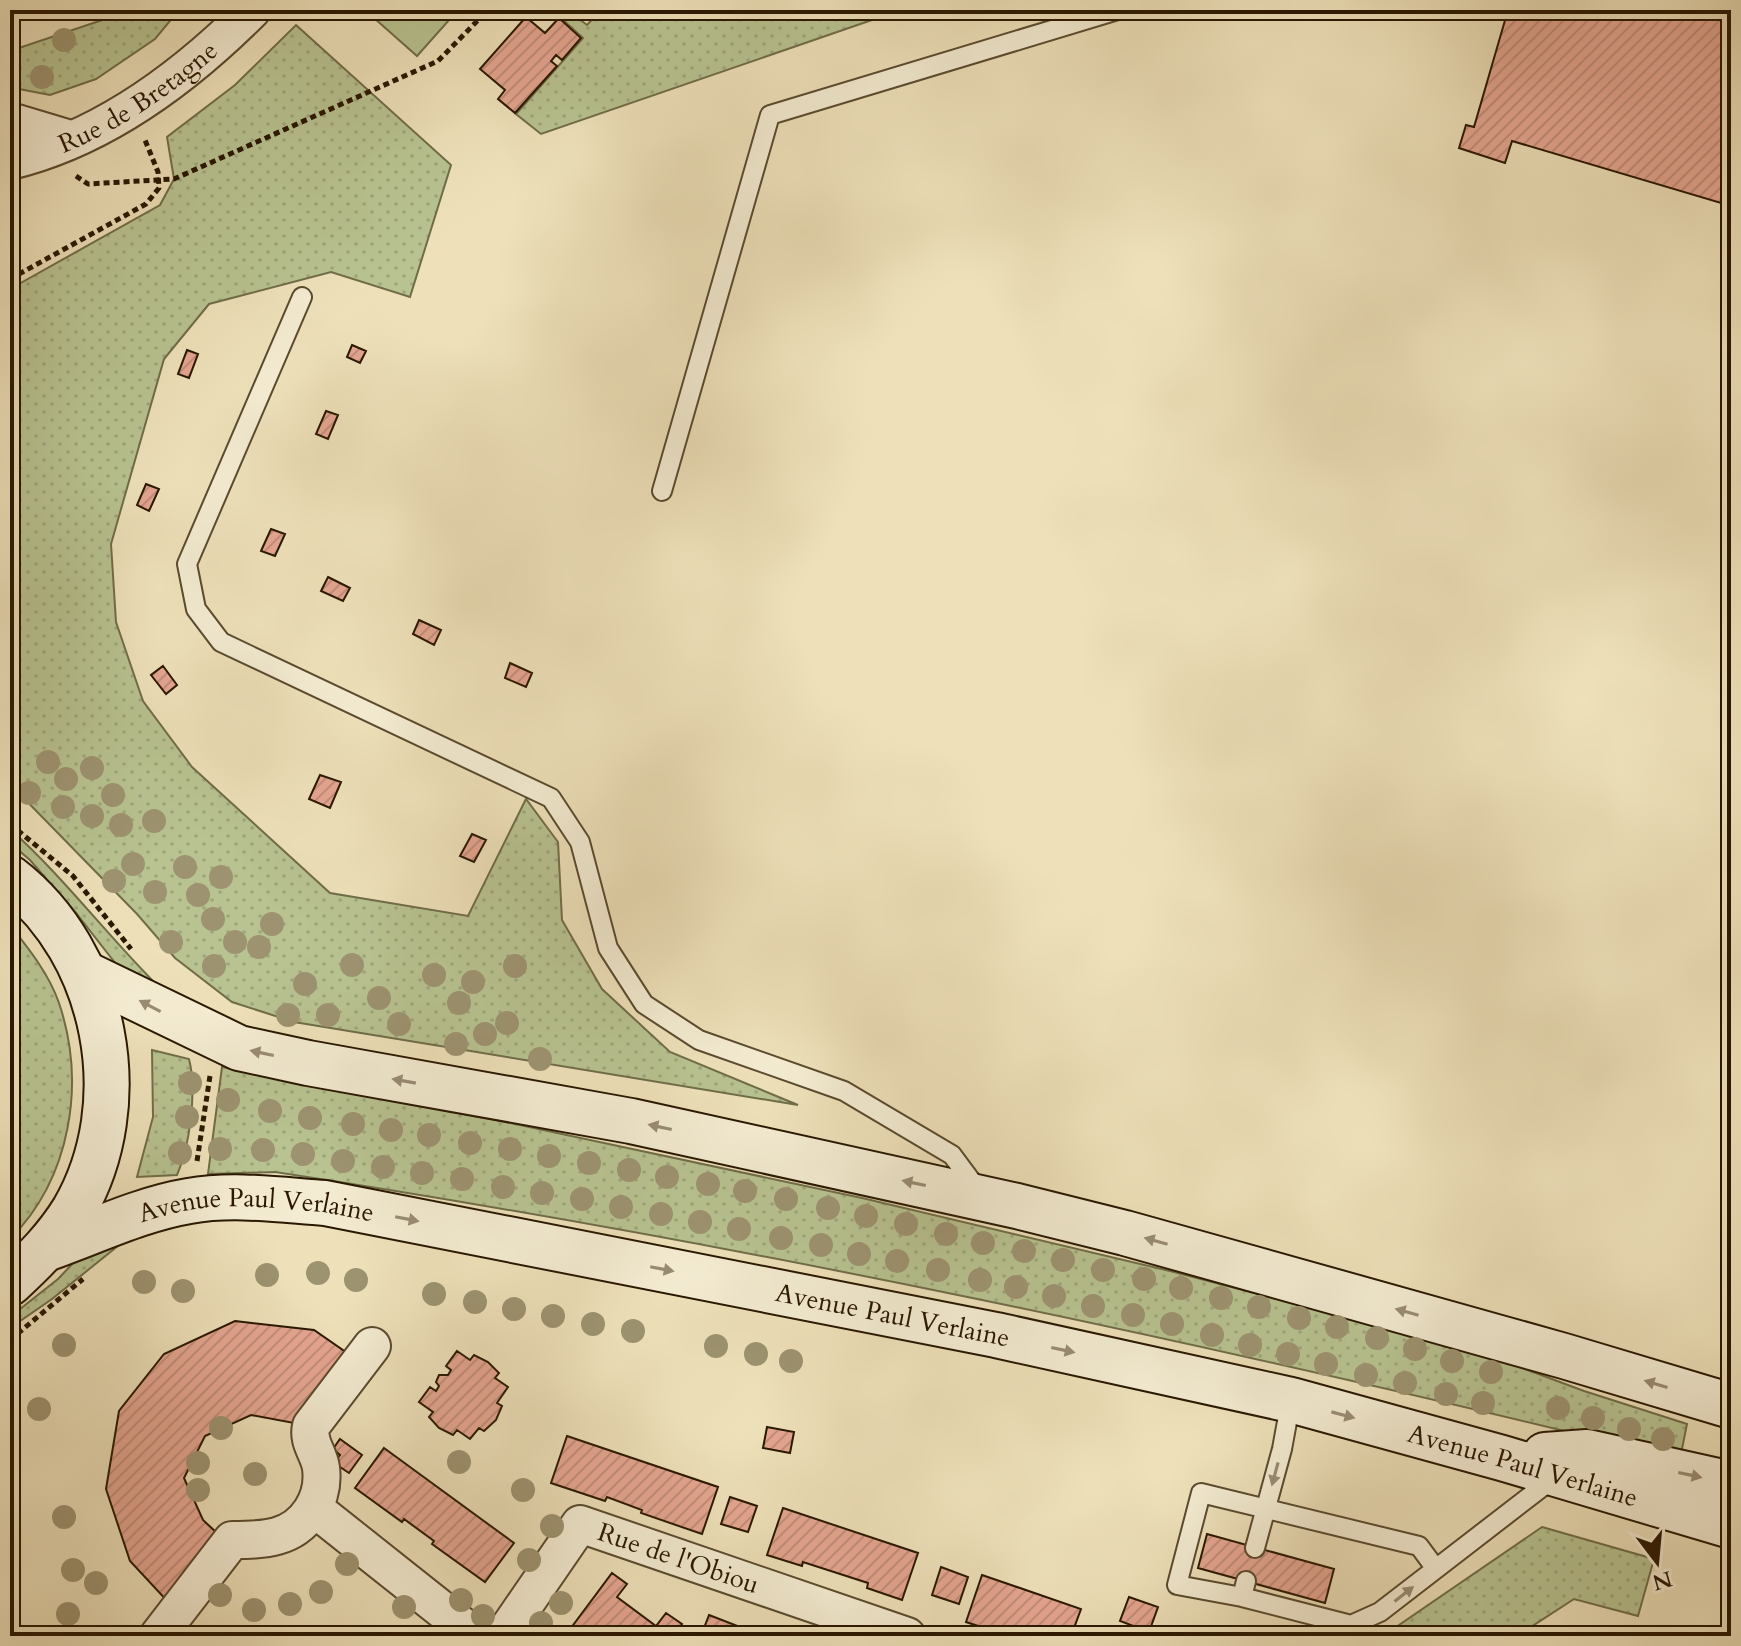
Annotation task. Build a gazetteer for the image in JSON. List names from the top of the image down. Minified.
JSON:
{"streets":{"main road":["Avenue Paul Verlaine"],"street":["Rue de Bretagne","Rue de l'Obiou"]},"north":"bottom"}
